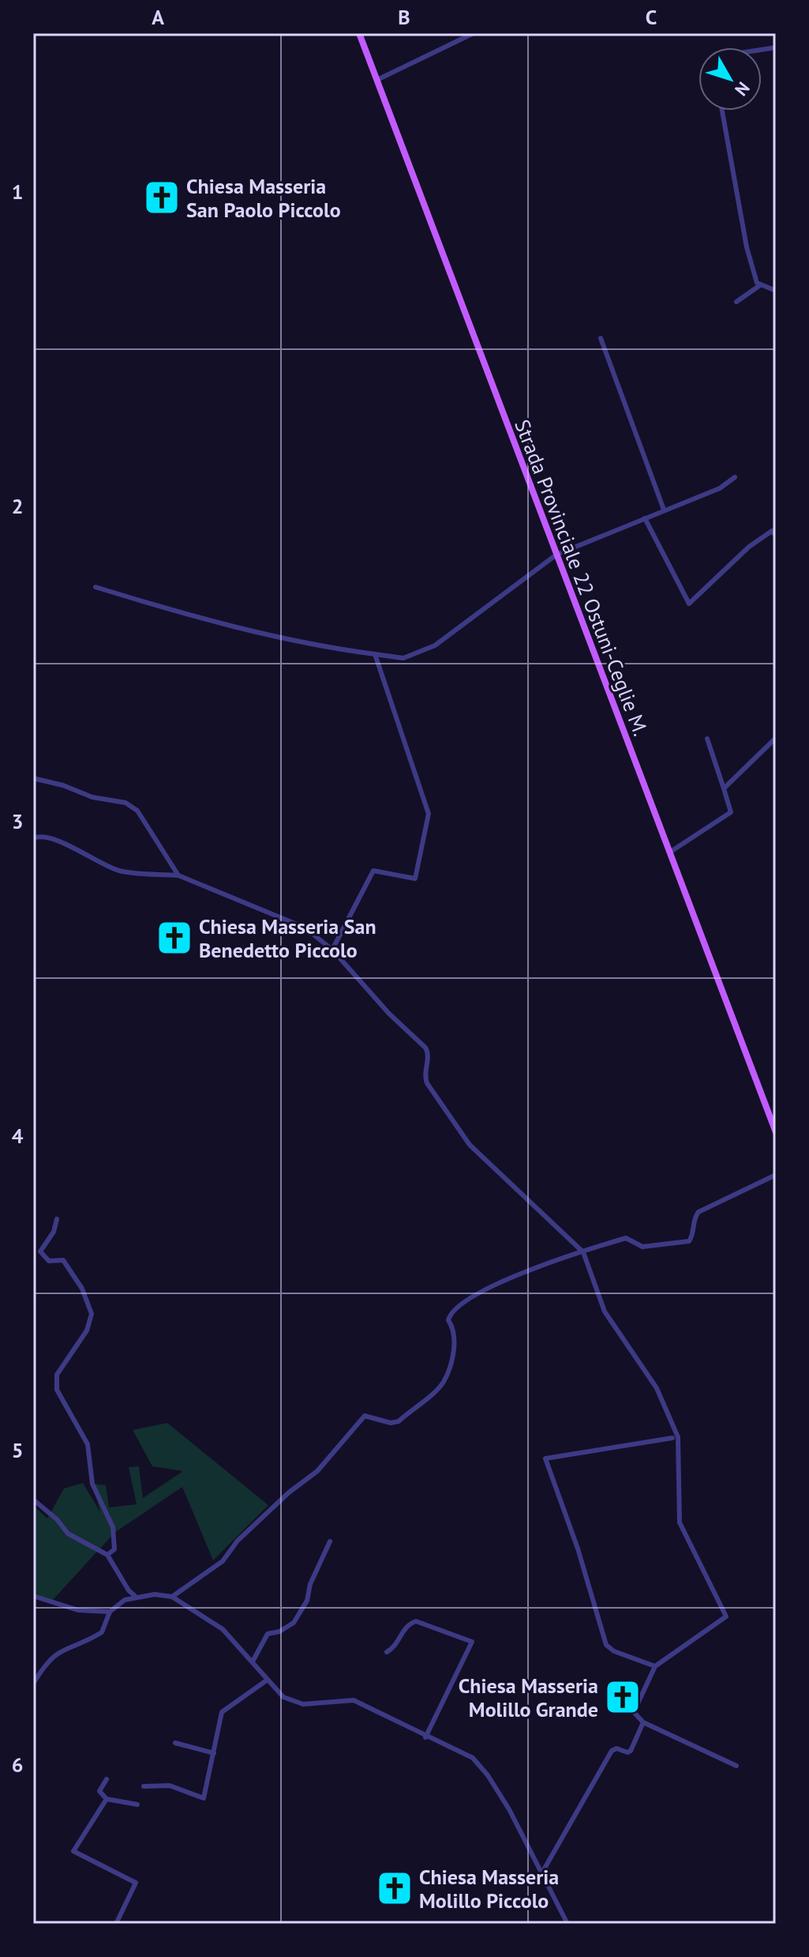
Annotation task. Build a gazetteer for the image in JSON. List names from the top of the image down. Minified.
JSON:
{"streets":{"main road":["Strada Provinciale 22 Ostuni-Ceglie M."]},"places":{"church":["Chiesa Masseria San Paolo Piccolo","Chiesa Masseria San Benedetto Piccolo","Chiesa Masseria Molillo Grande","Chiesa Masseria Molillo Piccolo"]},"north":"bottom right","grid":{"columns":["A","B","C"],"rows":["1","2","3","4","5","6"]}}
